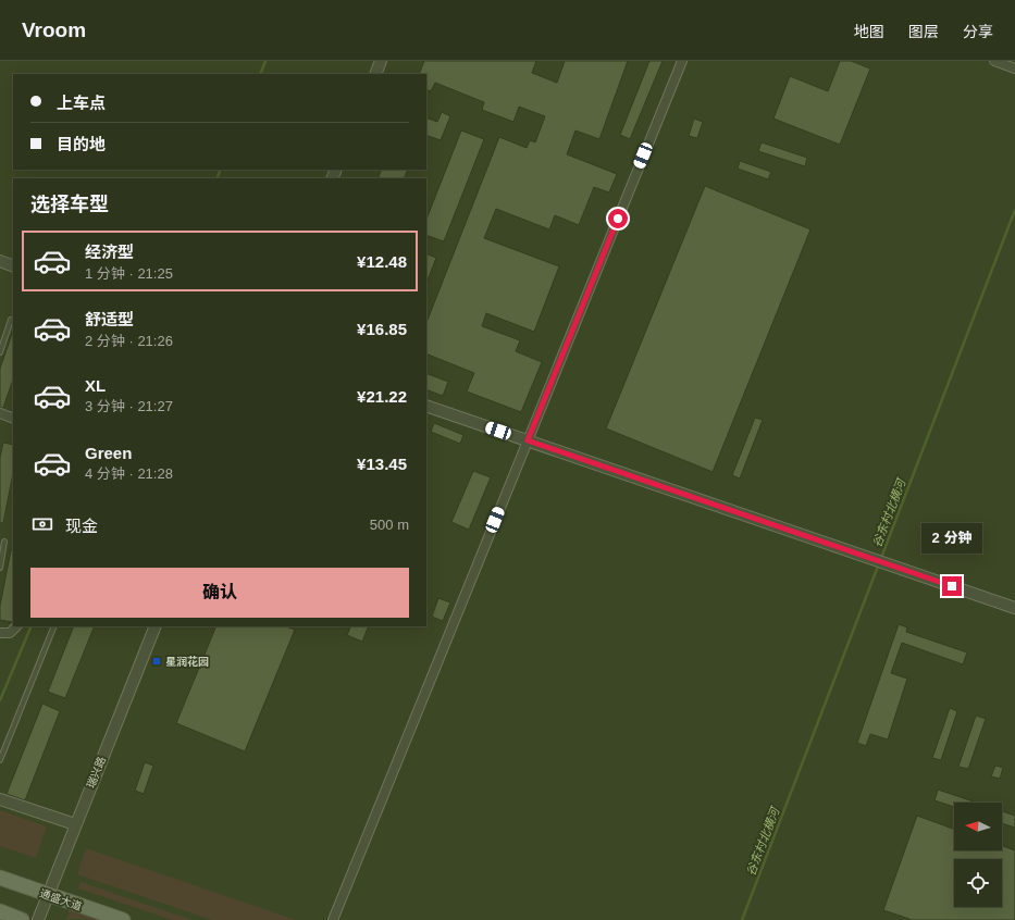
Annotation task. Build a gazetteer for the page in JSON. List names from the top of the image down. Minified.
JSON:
{"streets":{"main road":["通盛大道"],"street":["瑞兴路"]},"crossings":[["瑞兴路","通盛大道"]],"water":["谷东村北横河"],"places":{"transit":["星润花园"]},"north":"left","page":{"header":"Vroom","nav":["地图","图层","分享"],"banner":["上车点","目的地"],"heading":"选择车型","list":[{"name":"经济型","note":"1 分钟 · 21:25","value":"¥12.48"},{"name":"舒适型","note":"2 分钟 · 21:26","value":"¥16.85"},{"name":"XL","note":"3 分钟 · 21:27","value":"¥21.22"},{"name":"Green","note":"4 分钟 · 21:28","value":"¥13.45"}],"pay":["现金","500 m"],"bubble":"2 分钟","buttons":"确认"}}
